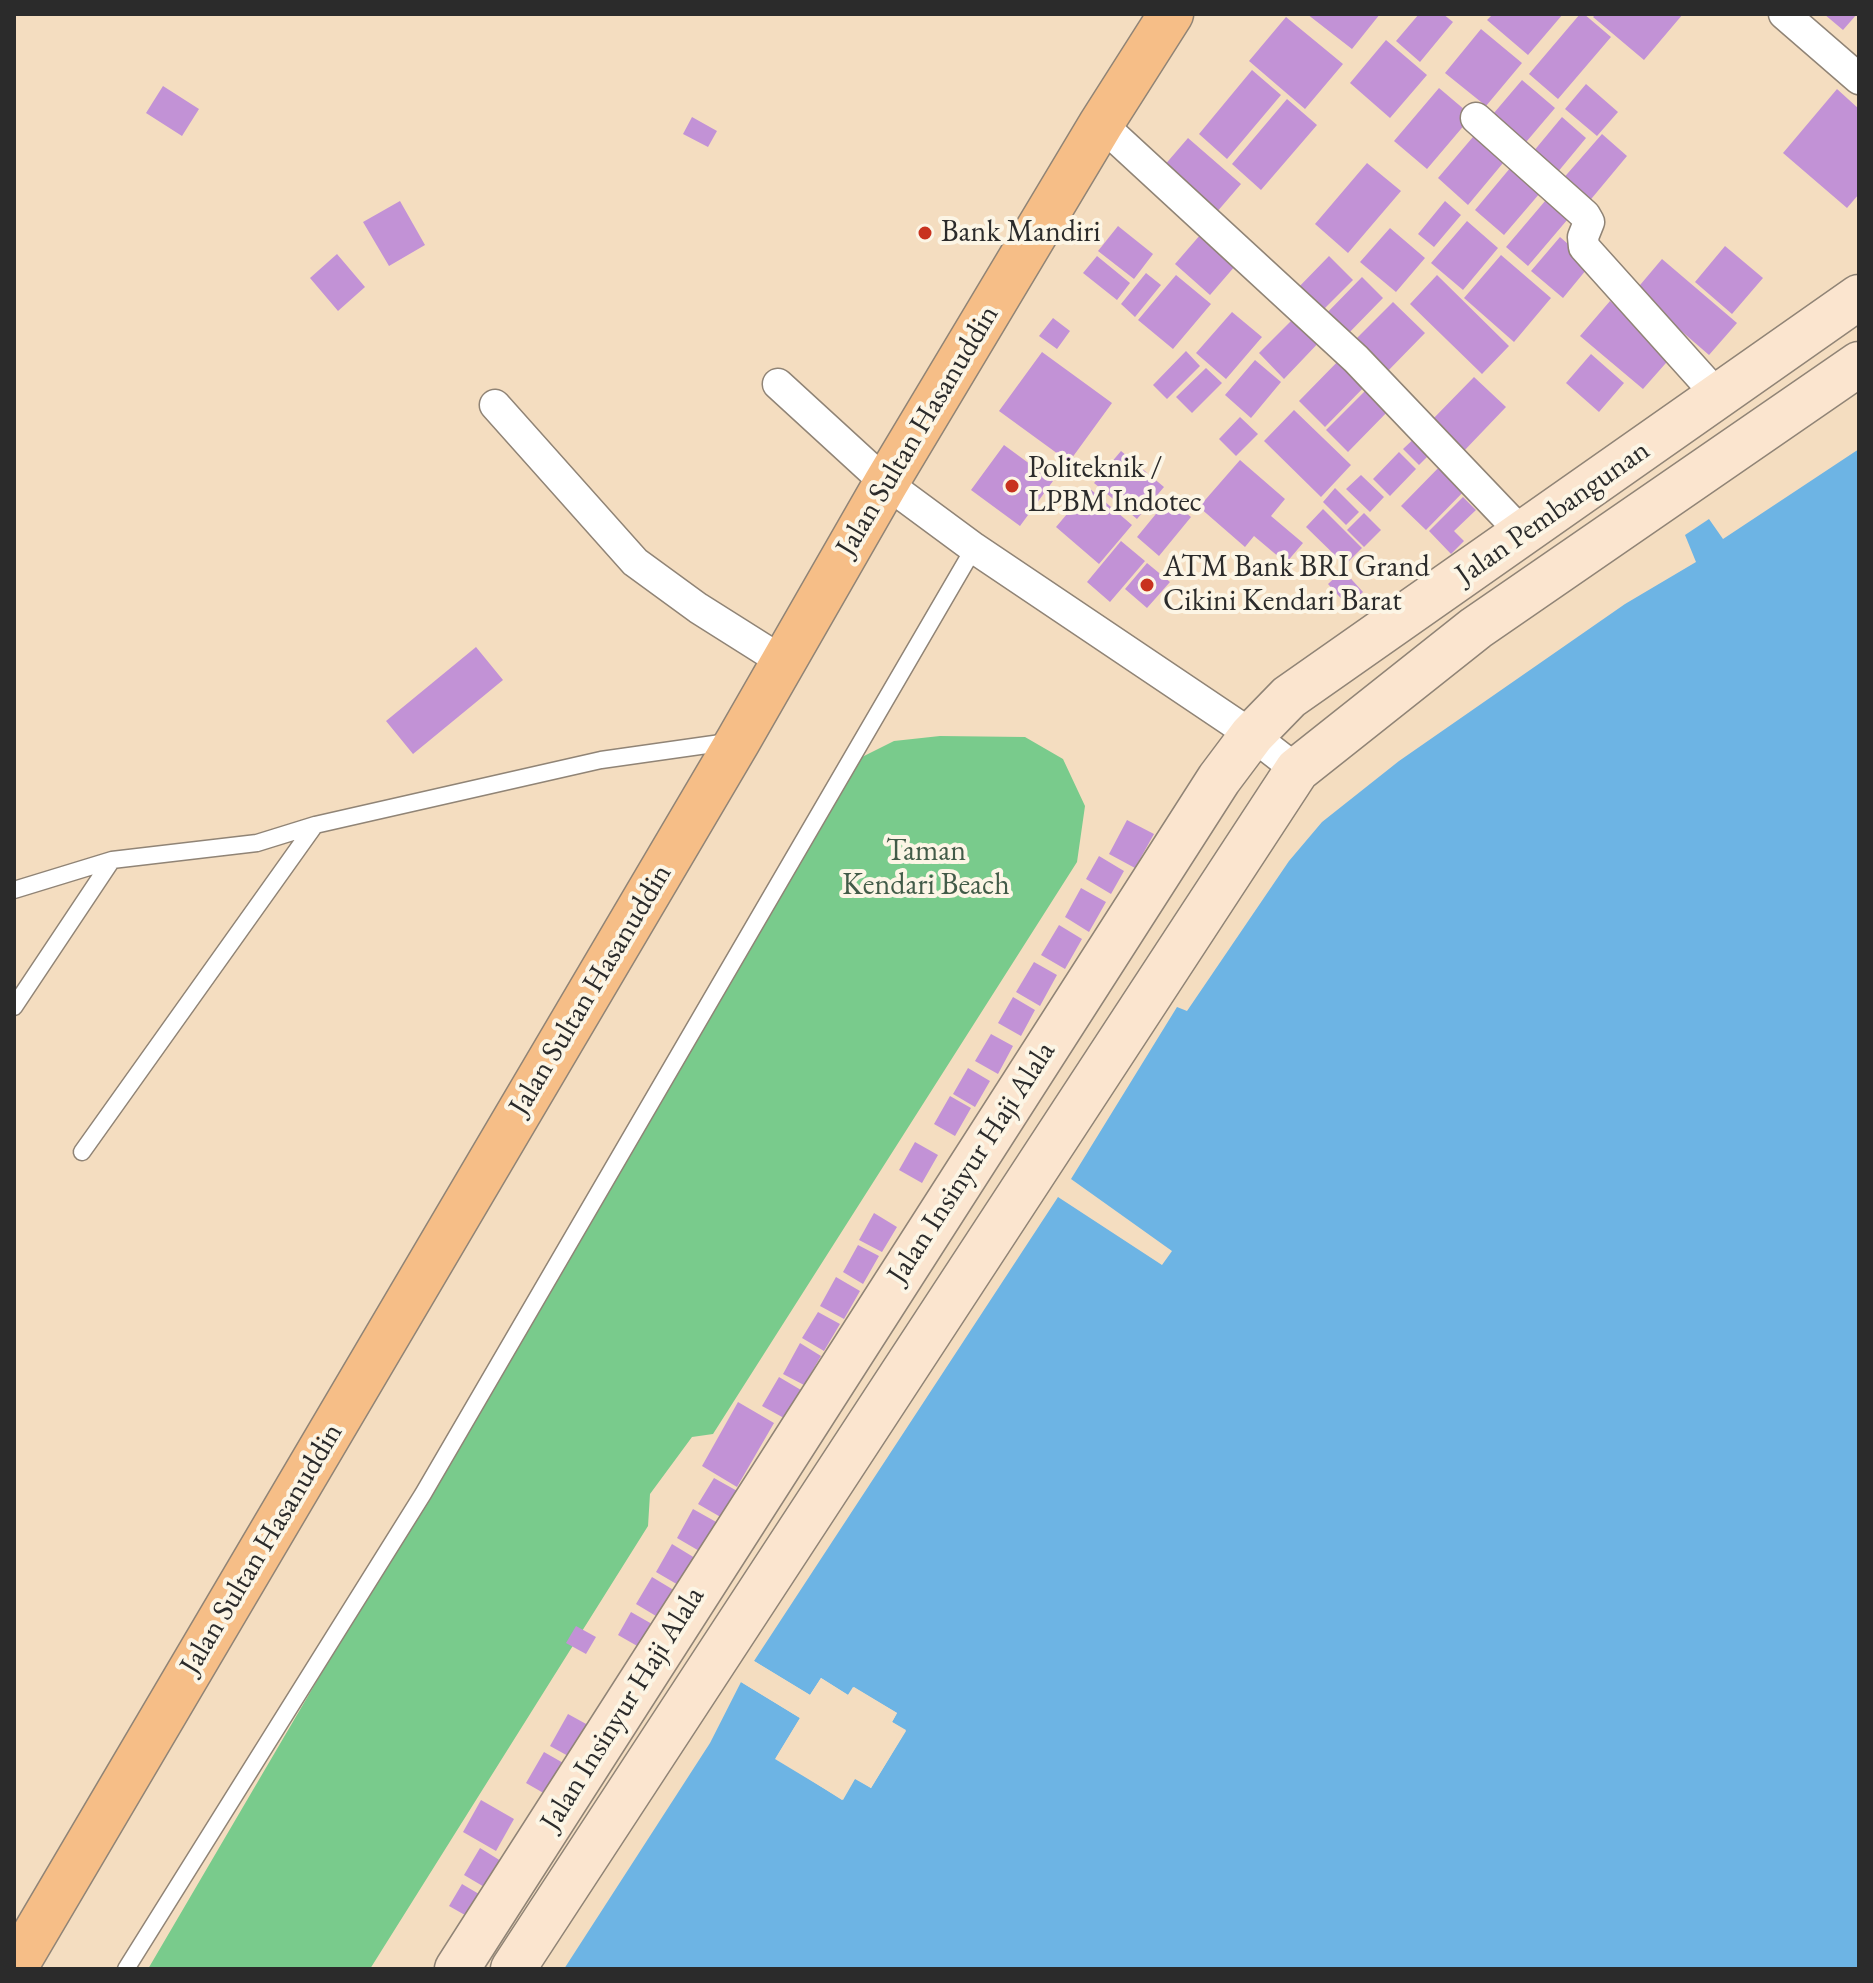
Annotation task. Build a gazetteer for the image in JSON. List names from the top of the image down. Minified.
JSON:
{"streets":{"highway":["Jalan Sultan Hasanuddin"],"main road":["Jalan Pembangunan","Jalan Insinyur Haji Alala"]},"crossings":[["Jalan Pembangunan","Jalan Insinyur Haji Alala"]],"parks":["Taman Kendari Beach"],"places":["Bank Mandiri","Politeknik / LPBM Indotec","ATM Bank BRI Grand Cikini Kendari Barat"]}
